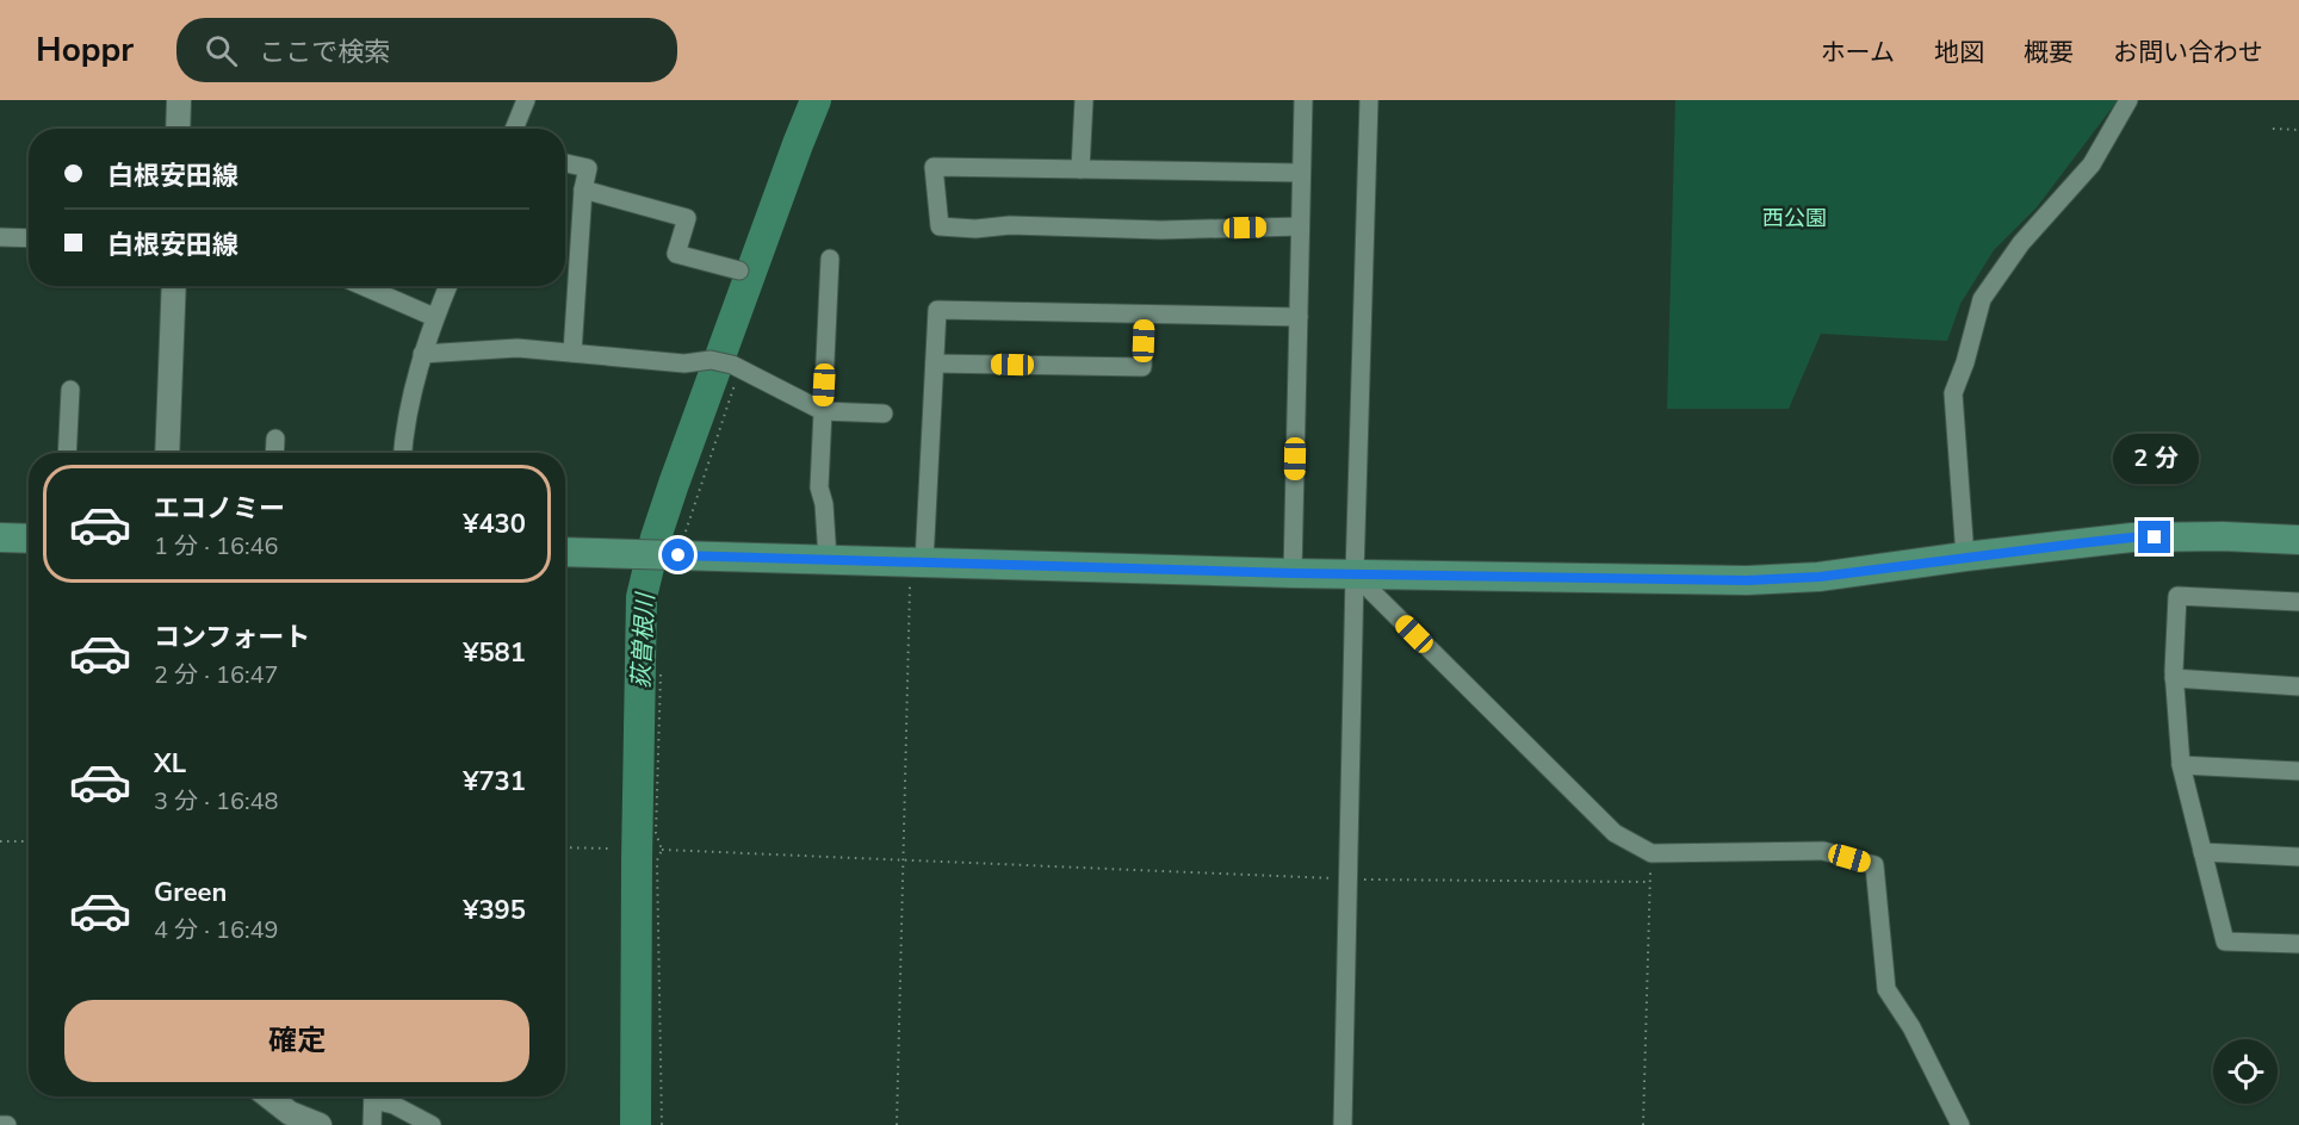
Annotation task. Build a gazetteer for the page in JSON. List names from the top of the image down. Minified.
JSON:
{"water":["荻曽根川"],"parks":["西公園"],"page":{"header":"Hoppr","search":"ここで検索","nav":["ホーム","地図","概要","お問い合わせ"],"banner":["白根安田線","白根安田線"],"bubble":"2 分","list":[{"name":"エコノミー","note":"1 分 · 16:46","value":"¥430"},{"name":"コンフォート","note":"2 分 · 16:47","value":"¥581"},{"name":"XL","note":"3 分 · 16:48","value":"¥731"},{"name":"Green","note":"4 分 · 16:49","value":"¥395"}],"buttons":"確定"}}
